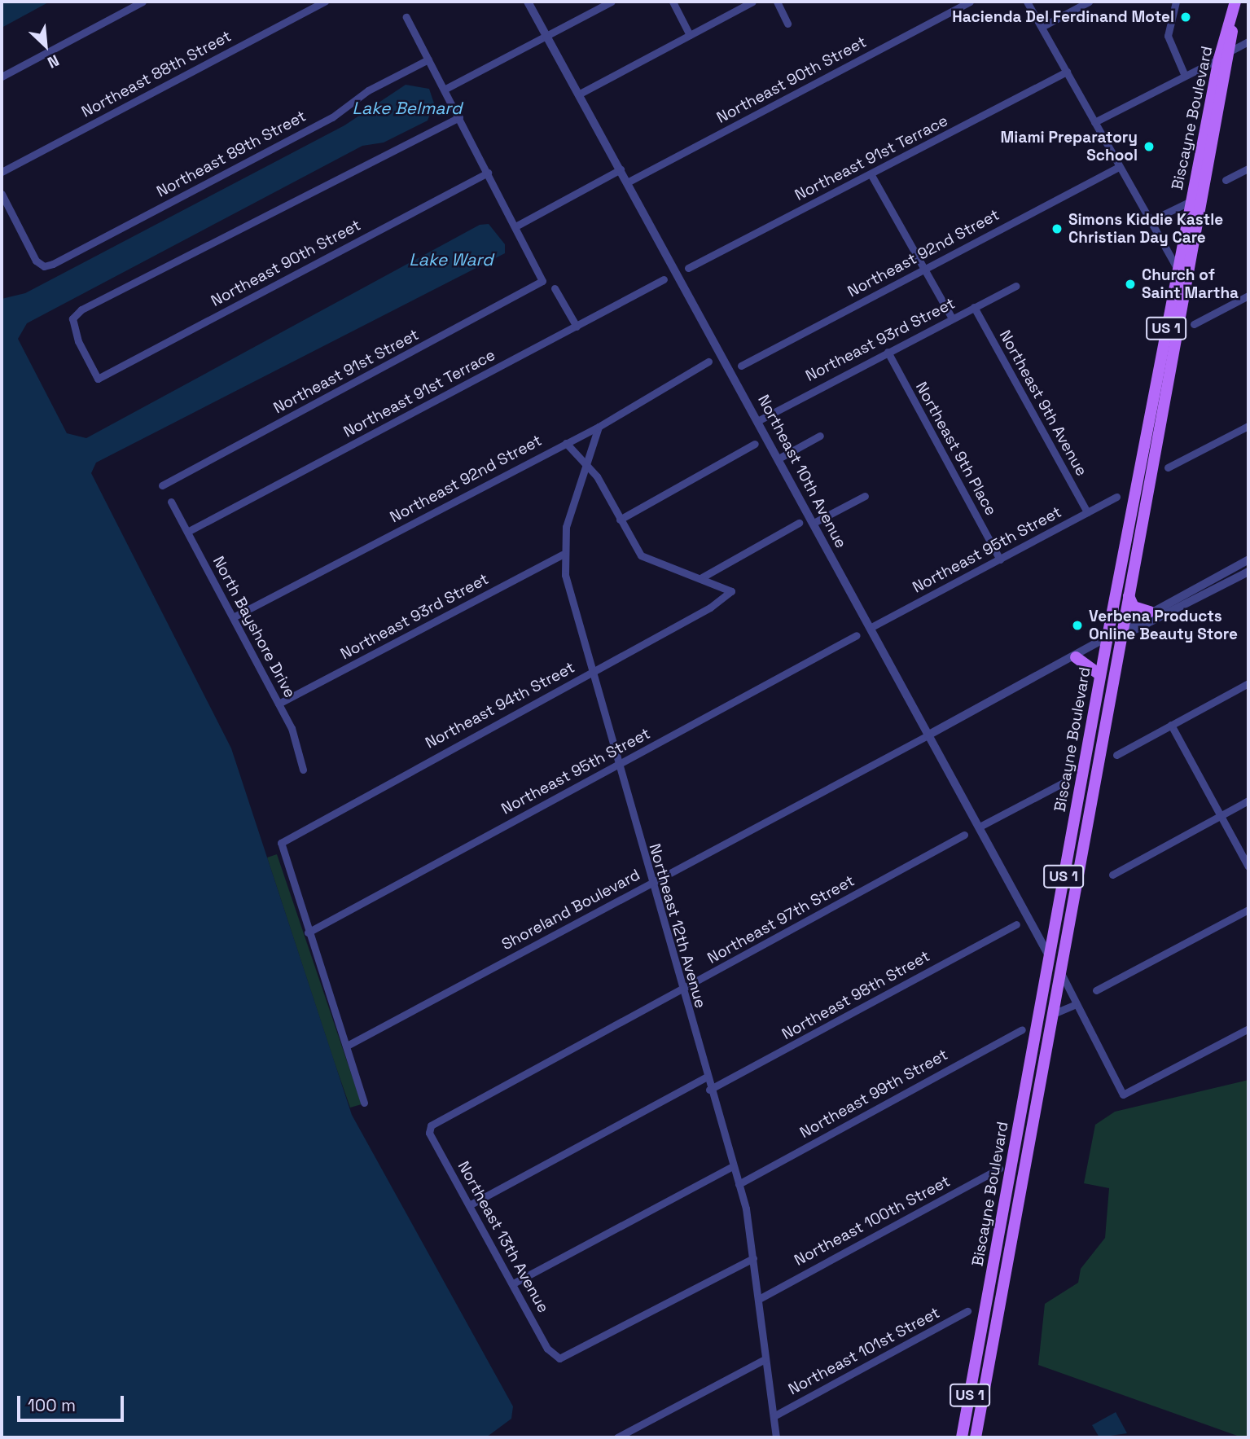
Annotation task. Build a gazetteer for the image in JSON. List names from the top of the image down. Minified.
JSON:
{"streets":{"main road":["Biscayne Boulevard","US 1"],"street":["Northeast 88th Street","Northeast 90th Street","Northeast 89th Street","Northeast 91st Terrace","Northeast 92nd Street","Northeast 93rd Street","Northeast 91st Street","Northeast 9th Avenue","Northeast 9th Place","Northeast 10th Avenue","Northeast 95th Street","North Bayshore Drive","Northeast 94th Street","Shoreland Boulevard","Northeast 97th Street","Northeast 12th Avenue","Northeast 98th Street","Northeast 99th Street","Northeast 100th Street","Northeast 13th Avenue","Northeast 101st Street"]},"crossings":[["Northeast 90th Street","Northeast 10th Avenue"],["Biscayne Boulevard","Northeast 10th Avenue"],["Northeast 91st Terrace","North Bayshore Drive"],["Northeast 92nd Street","North Bayshore Drive"],["Northeast 92nd Street","Northeast 12th Avenue"],["Northeast 93rd Street","Northeast 9th Avenue"],["Northeast 93rd Street","Northeast 9th Place"],["Northeast 93rd Street","Northeast 10th Avenue"],["Northeast 93rd Street","North Bayshore Drive"],["Northeast 93rd Street","Northeast 12th Avenue"],["Northeast 9th Avenue","Northeast 95th Street"],["Northeast 9th Place","Northeast 95th Street"],["Northeast 10th Avenue","Northeast 95th Street"],["Northeast 10th Avenue","Shoreland Boulevard"],["Northeast 95th Street","Northeast 94th Street"],["Northeast 95th Street","Northeast 12th Avenue"],["Northeast 94th Street","Northeast 12th Avenue"],["Shoreland Boulevard","Northeast 12th Avenue"],["Northeast 97th Street","Northeast 12th Avenue"],["Northeast 97th Street","Northeast 13th Avenue"],["Northeast 12th Avenue","Northeast 98th Street"],["Northeast 12th Avenue","Northeast 99th Street"],["Northeast 12th Avenue","Northeast 100th Street"],["Northeast 12th Avenue","Northeast 13th Avenue"],["Northeast 12th Avenue","Northeast 101st Street"]],"water":["Lake Belmard","Lake Ward"],"places":["Hacienda Del Ferdinand Motel","Miami Preparatory School","Simons Kiddie Kastle Christian Day Care","Church of Saint Martha","Verbena Products Online Beauty Store"],"scale_bar":"100 m","north":"bottom right"}
